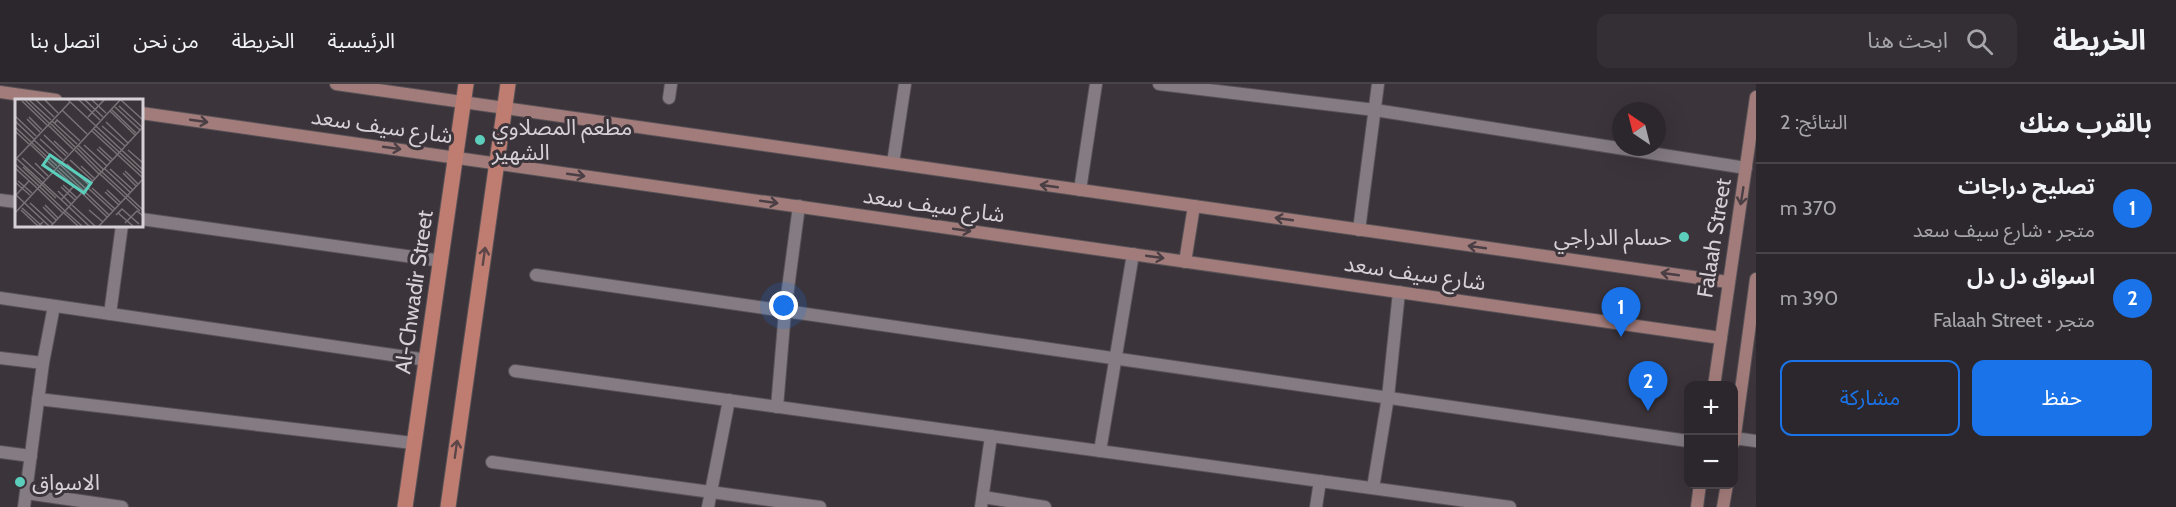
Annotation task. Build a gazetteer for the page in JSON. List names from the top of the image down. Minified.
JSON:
{"streets":{"main road":["Al-Chwadir Street"],"street":["شارع سيف سعد","Falaah Street"]},"crossings":[["شارع سيف سعد","Falaah Street"],["شارع سيف سعد","Al-Chwadir Street"]],"one_way":["Falaah Street"],"places":["مطعم المصلاوي الشهير","حسام الدراجي","الاسواق"],"north":"top left","page":{"header":"الخريطة","search":"ابحث هنا","nav":["الرئيسية","الخريطة","من نحن","اتصل بنا"],"heading":["بالقرب منك","النتائج: 2"],"list":[{"mark":"1","name":"تصليح دراجات","note":"متجر · شارع سيف سعد","value":"370 m"},{"mark":"2","name":"اسواق دل دل","note":"متجر · Falaah Street","value":"390 m"}],"pins":["1","2"],"buttons":["حفظ","مشاركة"],"map_buttons":["+","−"]}}
